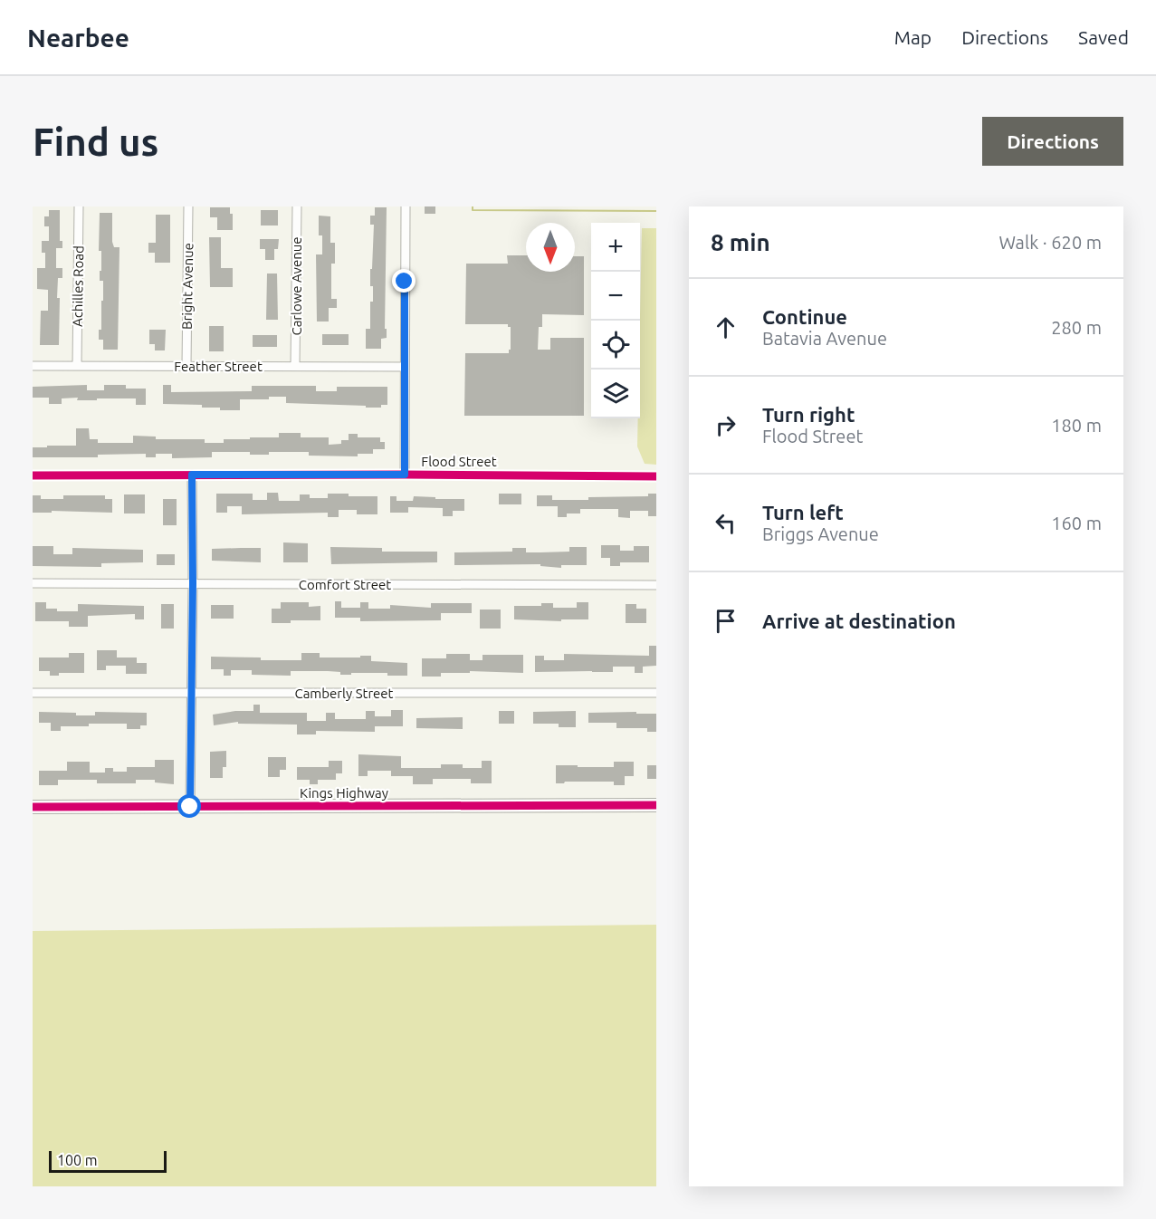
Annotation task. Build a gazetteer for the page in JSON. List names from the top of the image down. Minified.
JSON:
{"streets":{"street":["Achilles Road","Bright Avenue","Carlowe Avenue","Feather Street","Flood Street","Comfort Street","Camberly Street","Kings Highway"]},"crossings":[["Achilles Road","Feather Street"],["Bright Avenue","Feather Street"],["Carlowe Avenue","Feather Street"]],"scale_bar":"100 m","north":"bottom","page":{"header":"Nearbee","nav":["Map","Directions","Saved"],"buttons":"Directions","title":"Find us","heading":["8 min","Walk · 620 m"],"map_buttons":["+","−"],"list":[["Continue","Batavia Avenue","280 m"],["Turn right","Flood Street","180 m"],["Turn left","Briggs Avenue","160 m"],"Arrive at destination"],"scale":"100 m"}}
